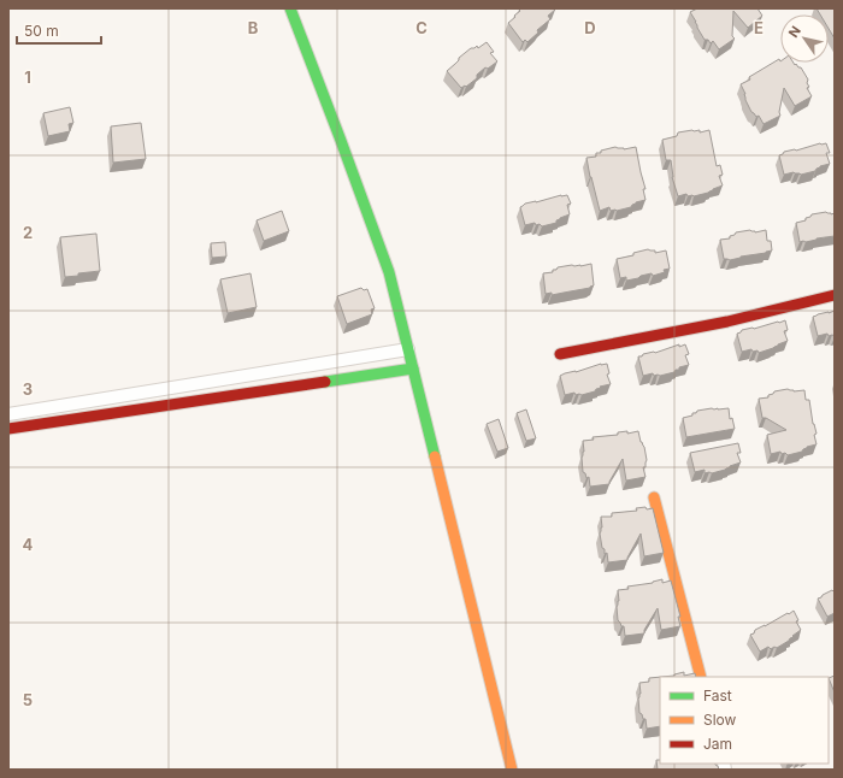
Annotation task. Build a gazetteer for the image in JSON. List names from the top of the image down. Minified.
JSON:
{"legend":["Fast","Slow","Jam"],"scale_bar":"50 m","north":"top left","grid":{"columns":["B","C","D","E"],"rows":["1","2","3","4","5"]}}
